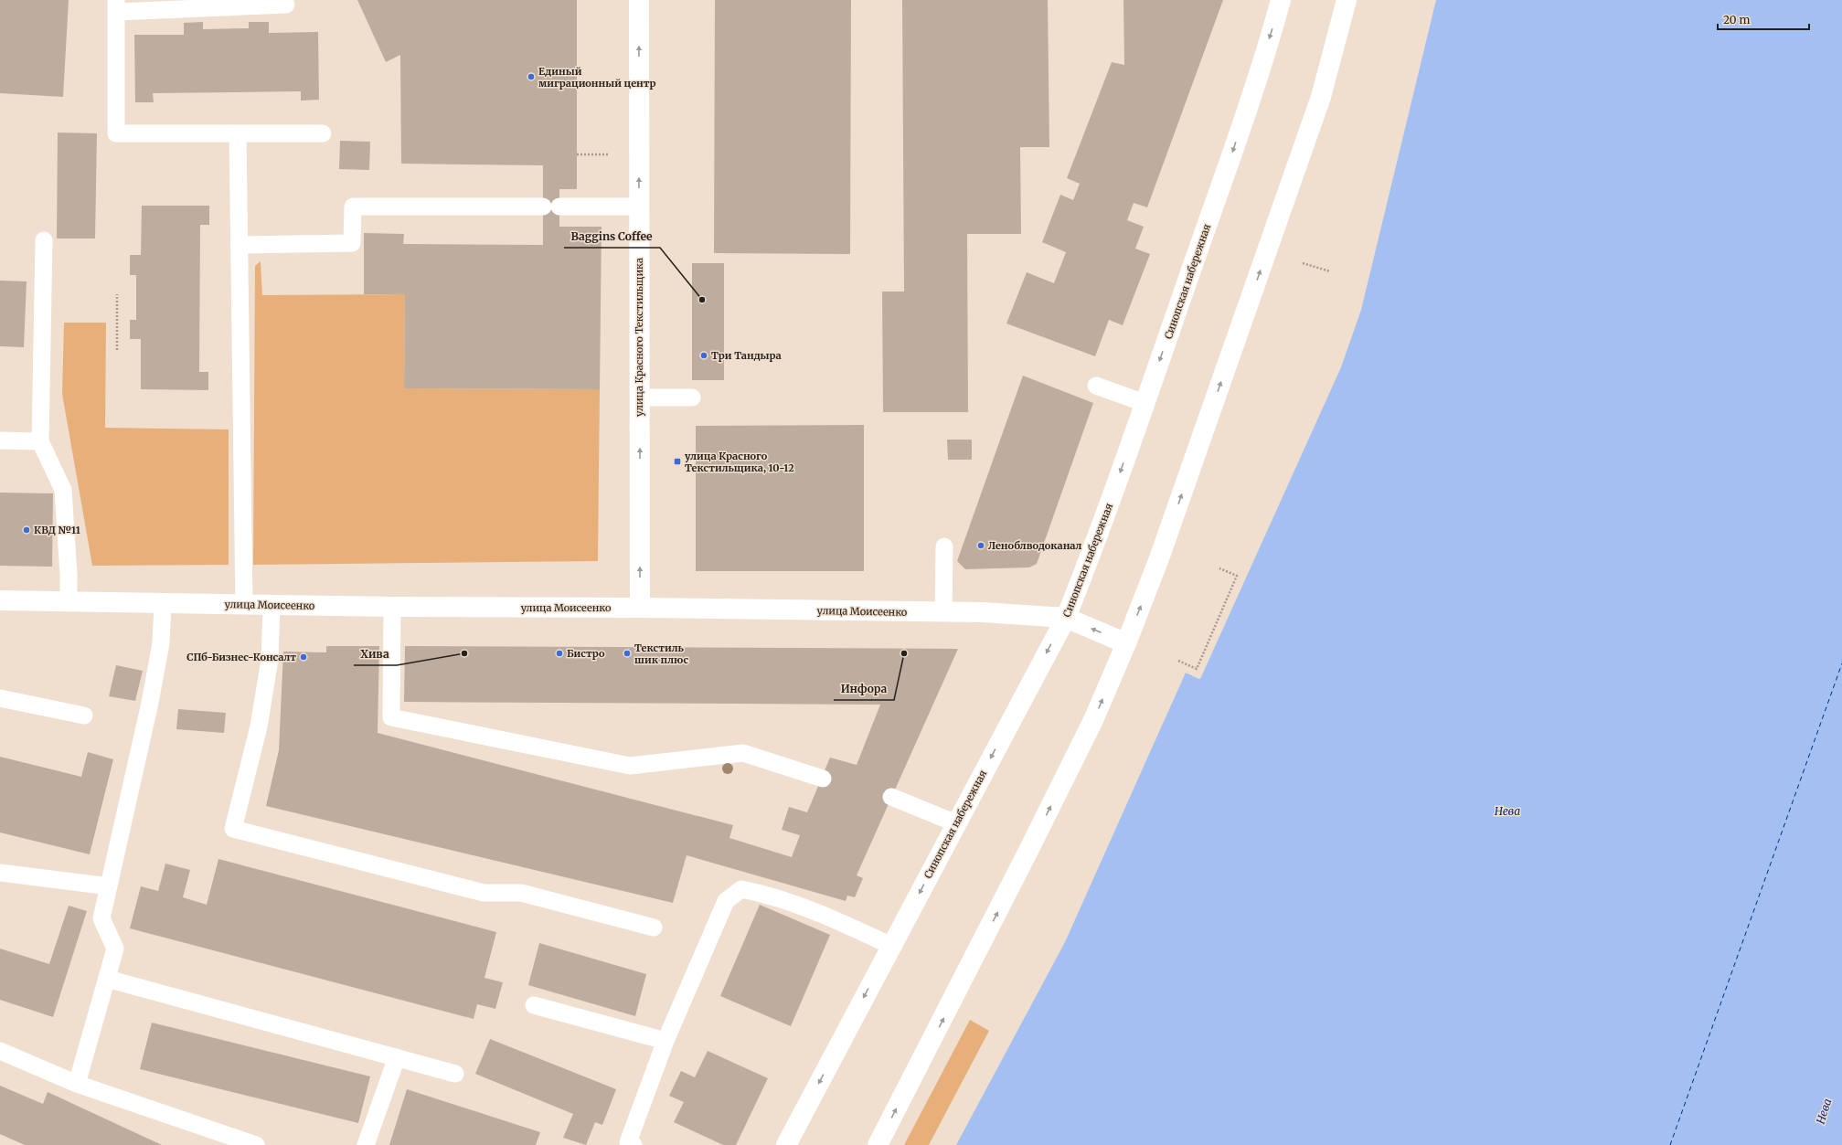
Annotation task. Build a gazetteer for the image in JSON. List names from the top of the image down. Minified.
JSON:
{"streets":{"main road":["Синопская набережная","улица Красного Текстильщика","улица Моисеенко"]},"crossings":[["Синопская набережная","улица Моисеенко"],["улица Красного Текстильщика","улица Моисеенко"]],"one_way":["улица Красного Текстильщика"],"water":["Нева"],"places":{"other":["Единый миграционный центр","Baggins Coffee","Три Тандыра","КВД №11","Леноблводоканал","Хива","Бистро","Текстиль шик плюс","Инфора","СПб-Бизнес-Консалт"],"transit":["улица Красного Текстильщика, 10-12"]},"scale_bar":"20 m"}
